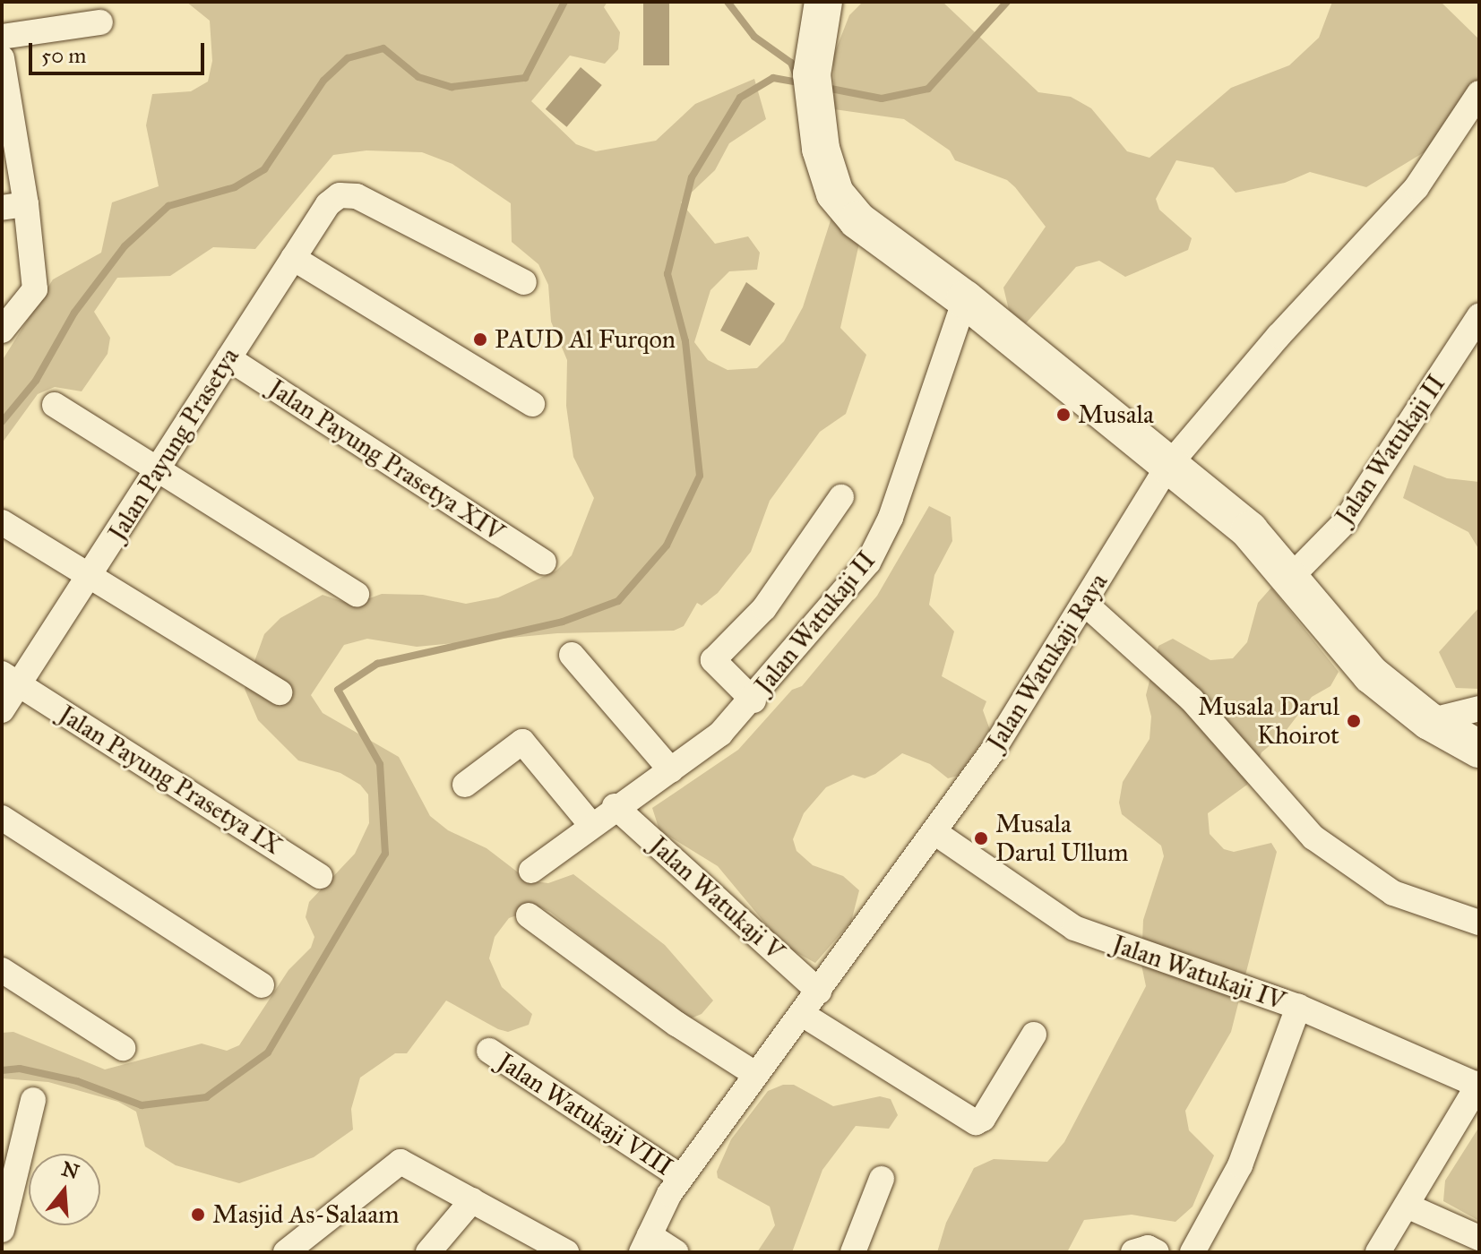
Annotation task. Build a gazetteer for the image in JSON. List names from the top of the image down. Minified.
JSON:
{"streets":{"street":["Jalan Payung Prasetya","Jalan Watukaji II","Jalan Payung Prasetya XIV","Jalan Watukaji Raya","Jalan Payung Prasetya IX","Jalan Watukaji V","Jalan Watukaji IV","Jalan Watukaji VIII"]},"crossings":[["Jalan Payung Prasetya","Jalan Payung Prasetya XIV"],["Jalan Payung Prasetya","Jalan Payung Prasetya IX"],["Jalan Watukaji II","Jalan Watukaji V"],["Jalan Watukaji Raya","Jalan Watukaji V"],["Jalan Watukaji Raya","Jalan Watukaji IV"],["Jalan Watukaji Raya","Jalan Watukaji VIII"]],"places":["PAUD Al Furqon","Musala","Musala Darul Khoirot","Musala Darul Ullum","Masjid As-Salaam"],"scale_bar":"50 m","north":"top"}
